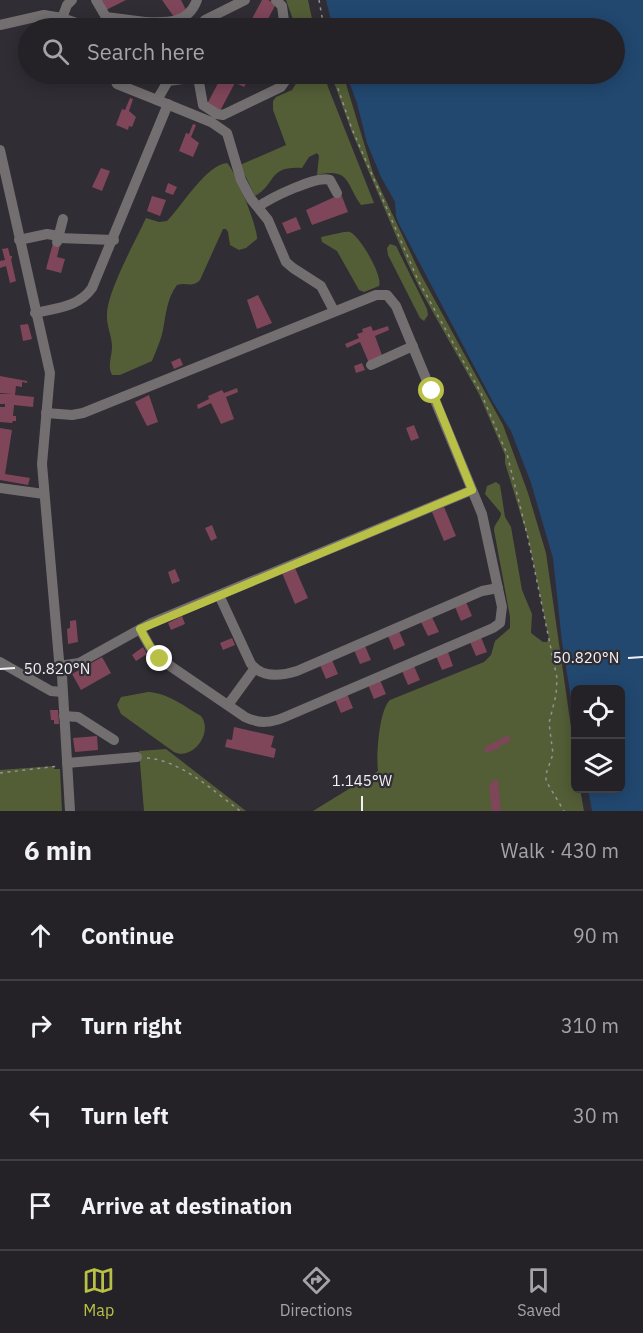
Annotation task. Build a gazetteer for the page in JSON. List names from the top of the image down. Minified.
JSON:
{"page":{"search":"Search here","heading":["6 min","Walk · 430 m"],"list":[["Continue","90 m"],["Turn right","310 m"],["Turn left","30 m"],"Arrive at destination"],"nav":["Map","Directions","Saved"]},"coordinates":["50.820°N","1.145°W"]}
